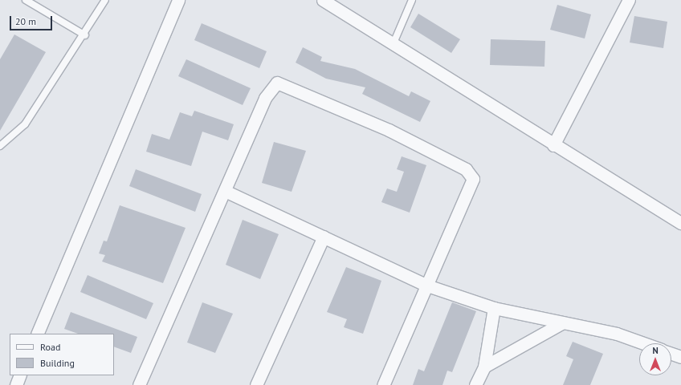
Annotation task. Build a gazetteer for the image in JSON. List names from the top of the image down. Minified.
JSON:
{"legend":["Road","Building"],"scale_bar":"20 m","north":"top"}
